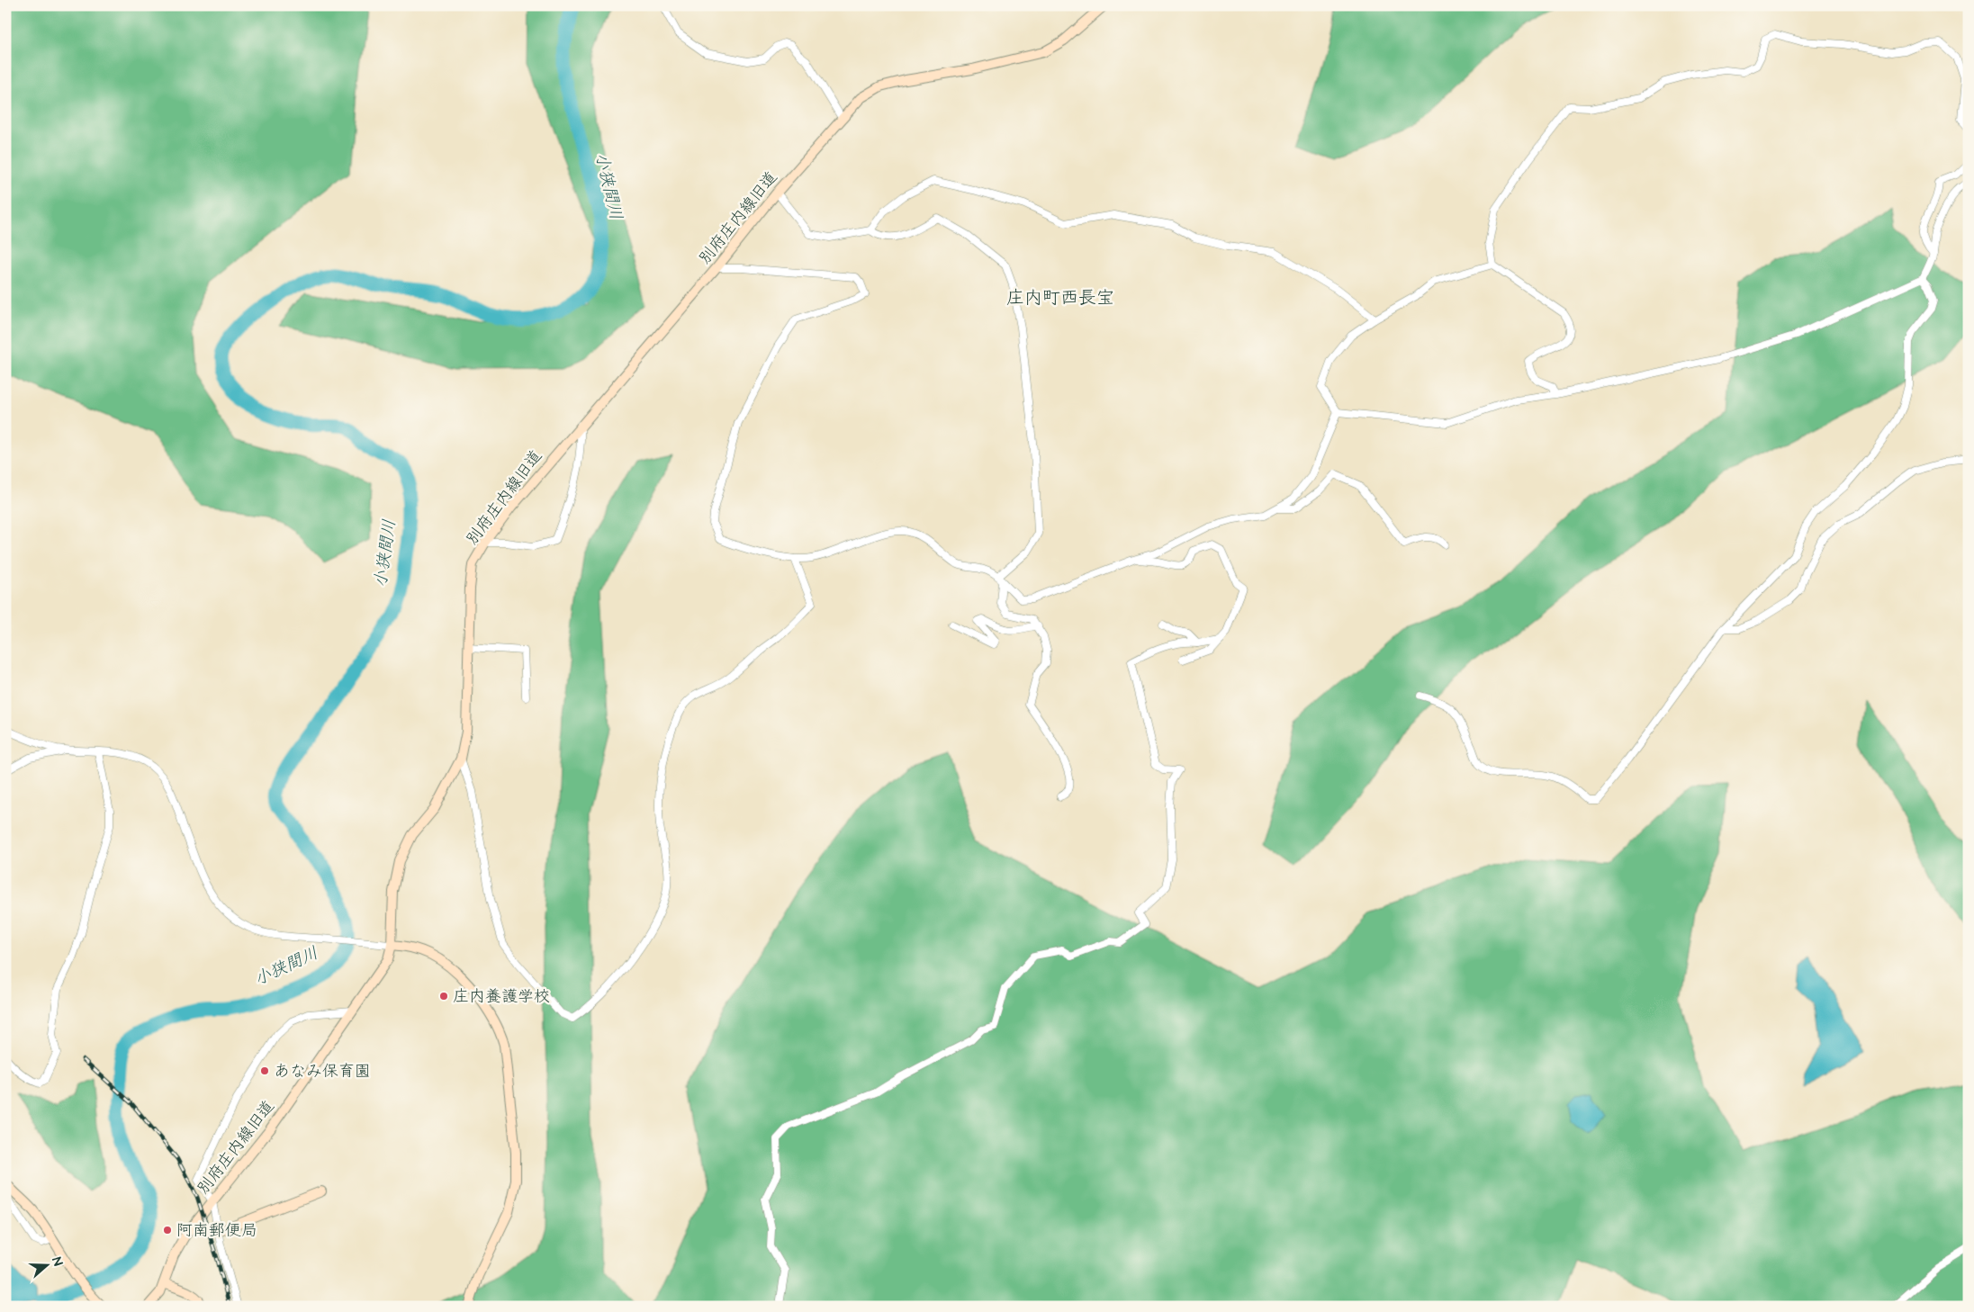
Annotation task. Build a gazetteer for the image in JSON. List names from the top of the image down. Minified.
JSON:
{"streets":{"street":["別府庄内線旧道"]},"districts":["庄内町西長宝"],"water":["小狭間川"],"places":["庄内養護学校","あなみ保育園","阿南郵便局"],"north":"right"}
